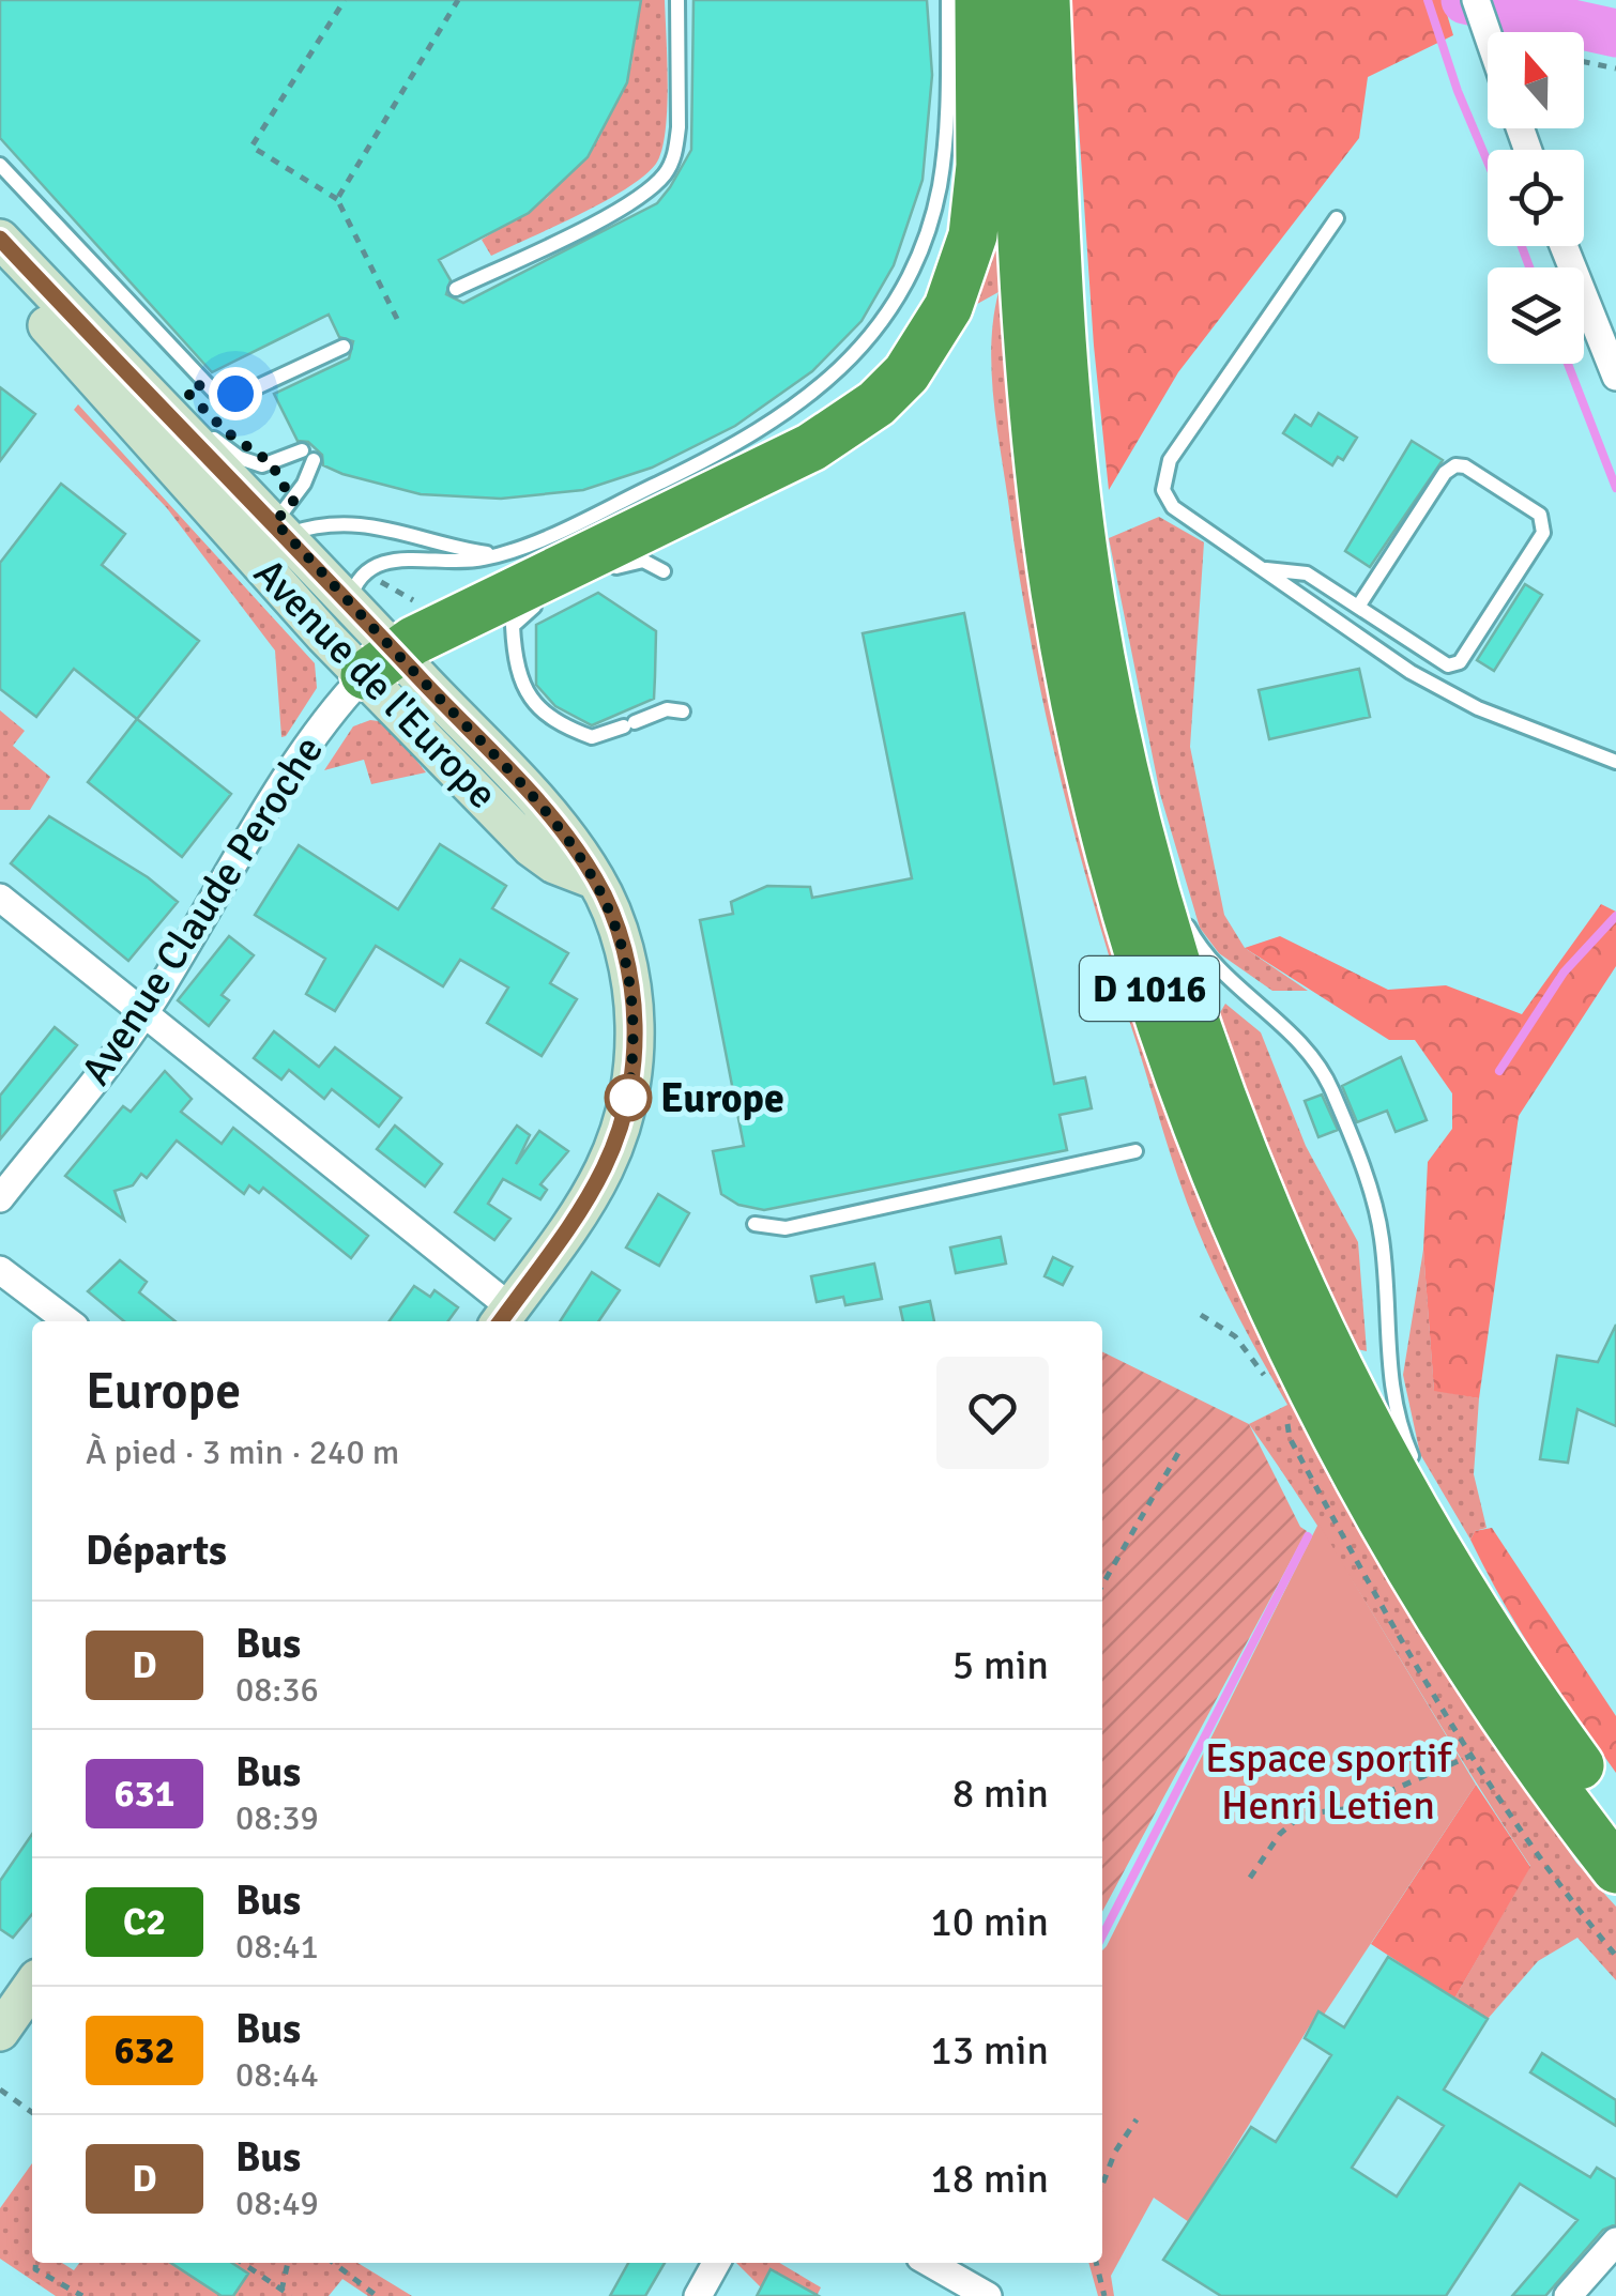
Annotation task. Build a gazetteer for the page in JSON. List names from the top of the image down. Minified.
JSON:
{"streets":{"highway":["D 1016"],"street":["Avenue de l'Europe","Avenue Claude Peroche"]},"crossings":[["Avenue de l'Europe","Avenue Claude Peroche"]],"parks":["Espace sportif Henri Letien"],"places":["Europe"],"lines":["bus line D"],"north":"top","page":{"heading":[["Europe","À pied · 3 min · 240 m"],"Départs"],"list":[{"mark":"D","name":"Bus","note":"08:36","value":"5 min"},{"mark":"631","name":"Bus","note":"08:39","value":"8 min"},{"mark":"C2","name":"Bus","note":"08:41","value":"10 min"},{"mark":"632","name":"Bus","note":"08:44","value":"13 min"},{"mark":"D","name":"Bus","note":"08:49","value":"18 min"}]}}
